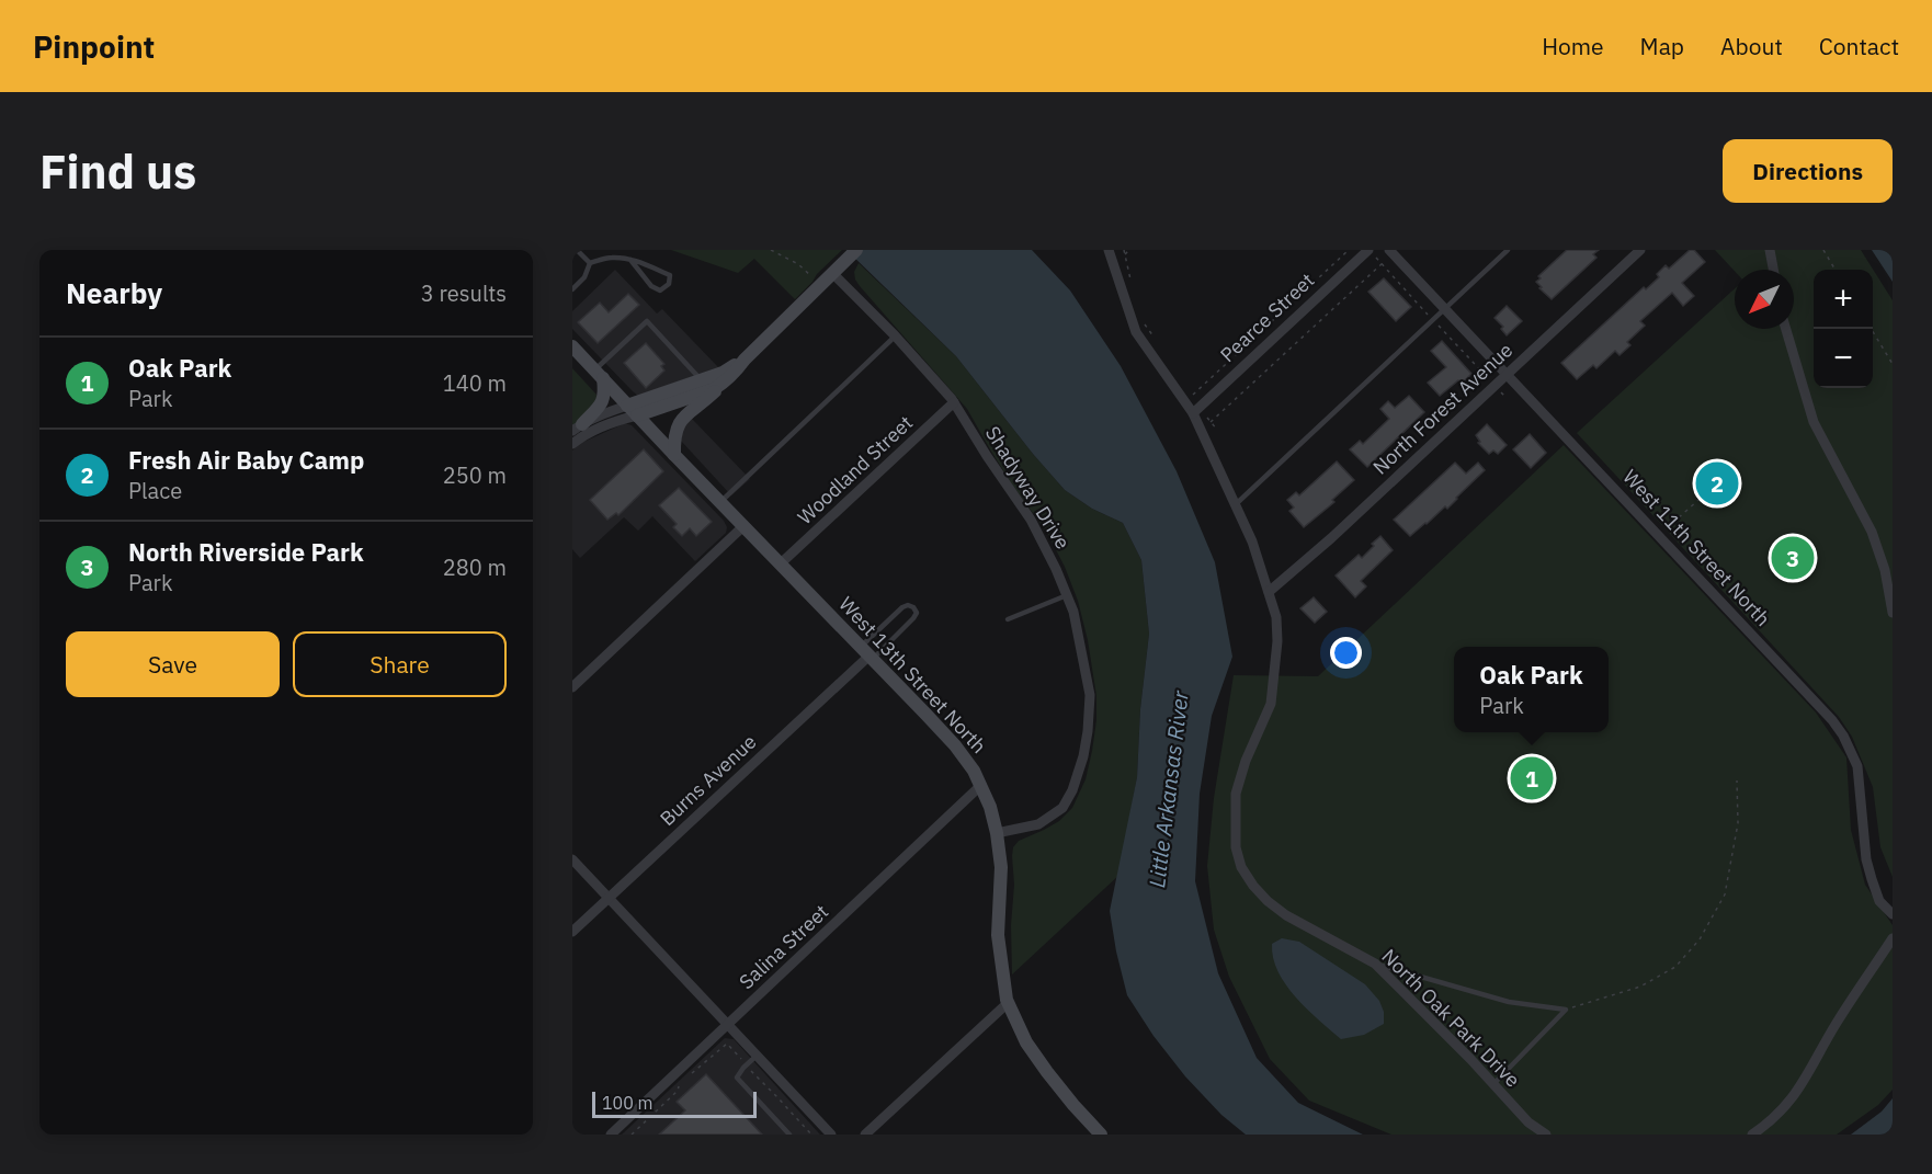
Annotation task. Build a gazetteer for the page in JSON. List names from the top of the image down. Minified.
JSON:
{"streets":{"street":["Pearce Street","North Forest Avenue","Woodland Street","Shadyway Drive","West 11th Street North","West 13th Street North","Burns Avenue","Salina Street","North Oak Park Drive"]},"crossings":[["Pearce Street","North Oak Park Drive"],["North Forest Avenue","West 11th Street North"],["North Forest Avenue","North Oak Park Drive"],["Woodland Street","Shadyway Drive"],["Woodland Street","West 13th Street North"],["Shadyway Drive","West 13th Street North"],["West 13th Street North","Burns Avenue"],["West 13th Street North","Salina Street"]],"water":["Little Arkansas River"],"scale_bar":"100 m","north":"bottom left","page":{"header":"Pinpoint","nav":["Home","Map","About","Contact"],"buttons":["Directions",["Save","Share"]],"title":"Find us","heading":["Nearby","3 results"],"map_buttons":["+","−"],"list":[{"mark":"1","name":"Oak Park","note":"Park","value":"140 m"},{"mark":"2","name":"Fresh Air Baby Camp","note":"Place","value":"250 m"},{"mark":"3","name":"North Riverside Park","note":"Park","value":"280 m"}],"pins":["2","3","1"],"popup":["Oak Park","Park"],"scale":"100 m"}}
